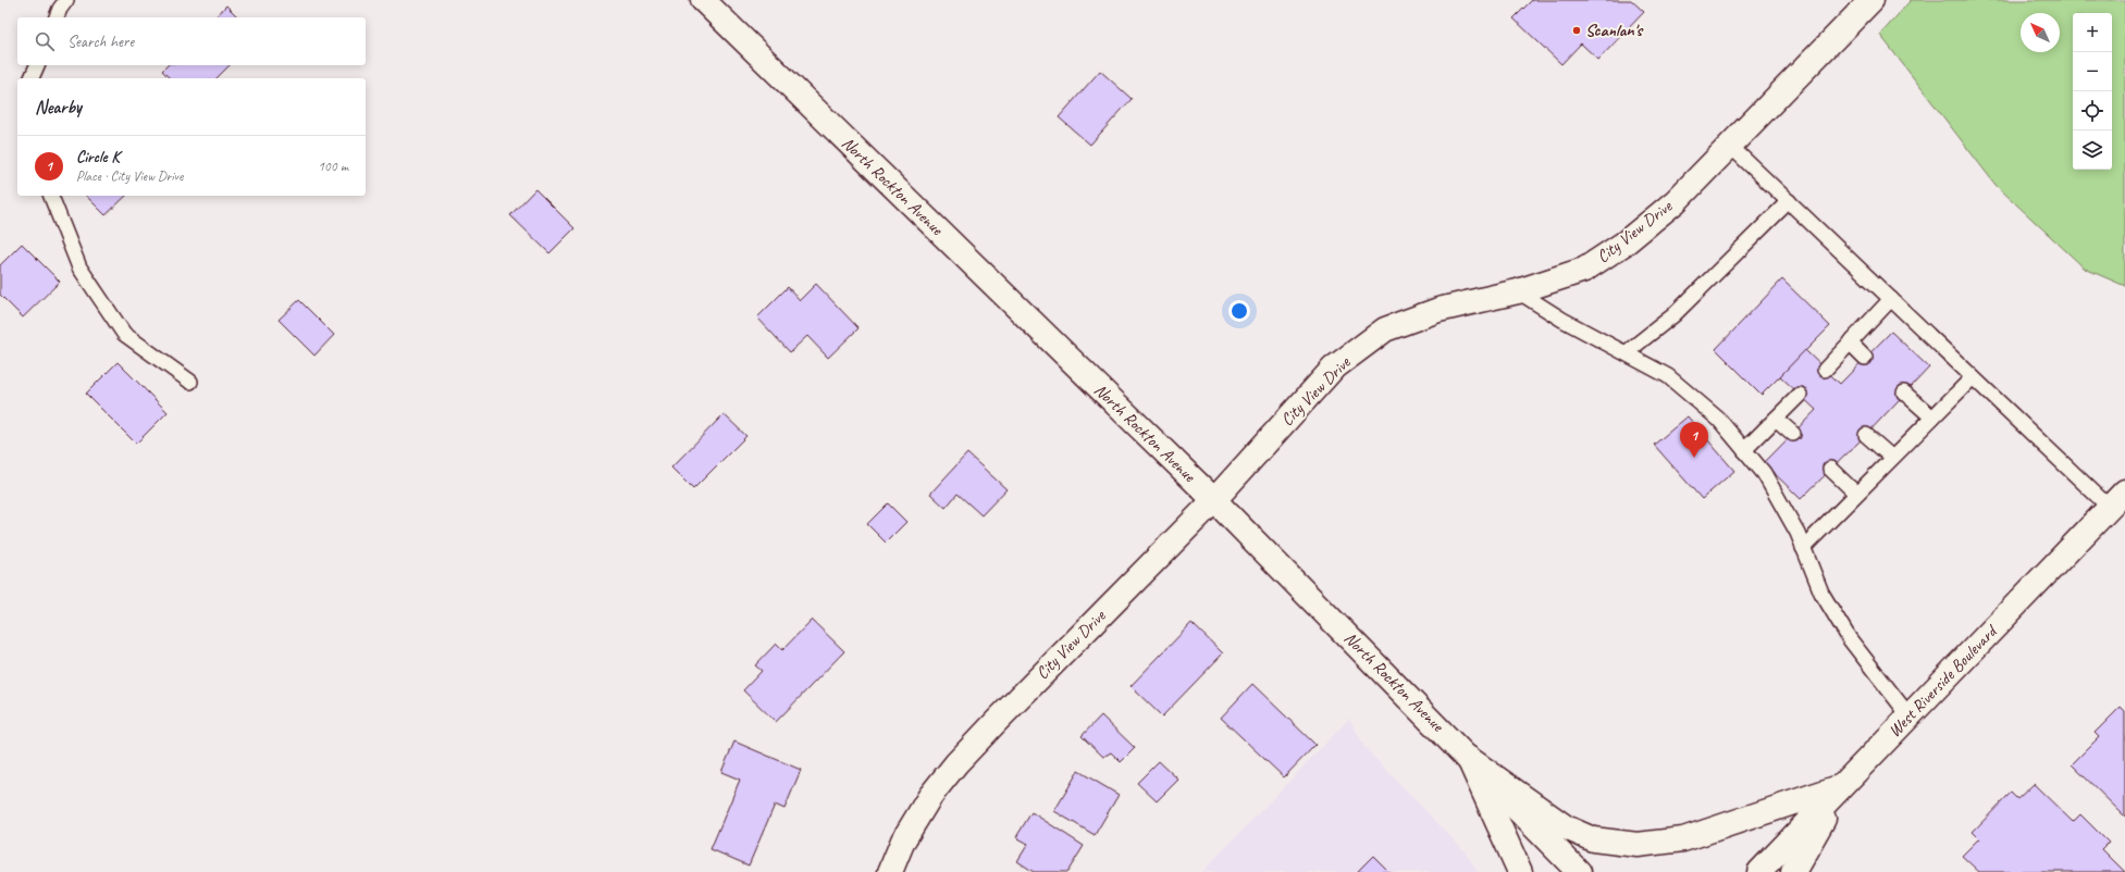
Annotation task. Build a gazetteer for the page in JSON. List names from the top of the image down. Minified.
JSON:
{"streets":{"street":["North Rockton Avenue","City View Drive","West Riverside Boulevard"]},"crossings":[["North Rockton Avenue","City View Drive"]],"places":["Scanlan's"],"north":"top left","page":{"map_buttons":["+","−"],"search":"Search here","heading":"Nearby","list":[{"mark":"1","name":"Circle K","note":"Place · City View Drive","value":"100 m"}],"pins":"1"}}
